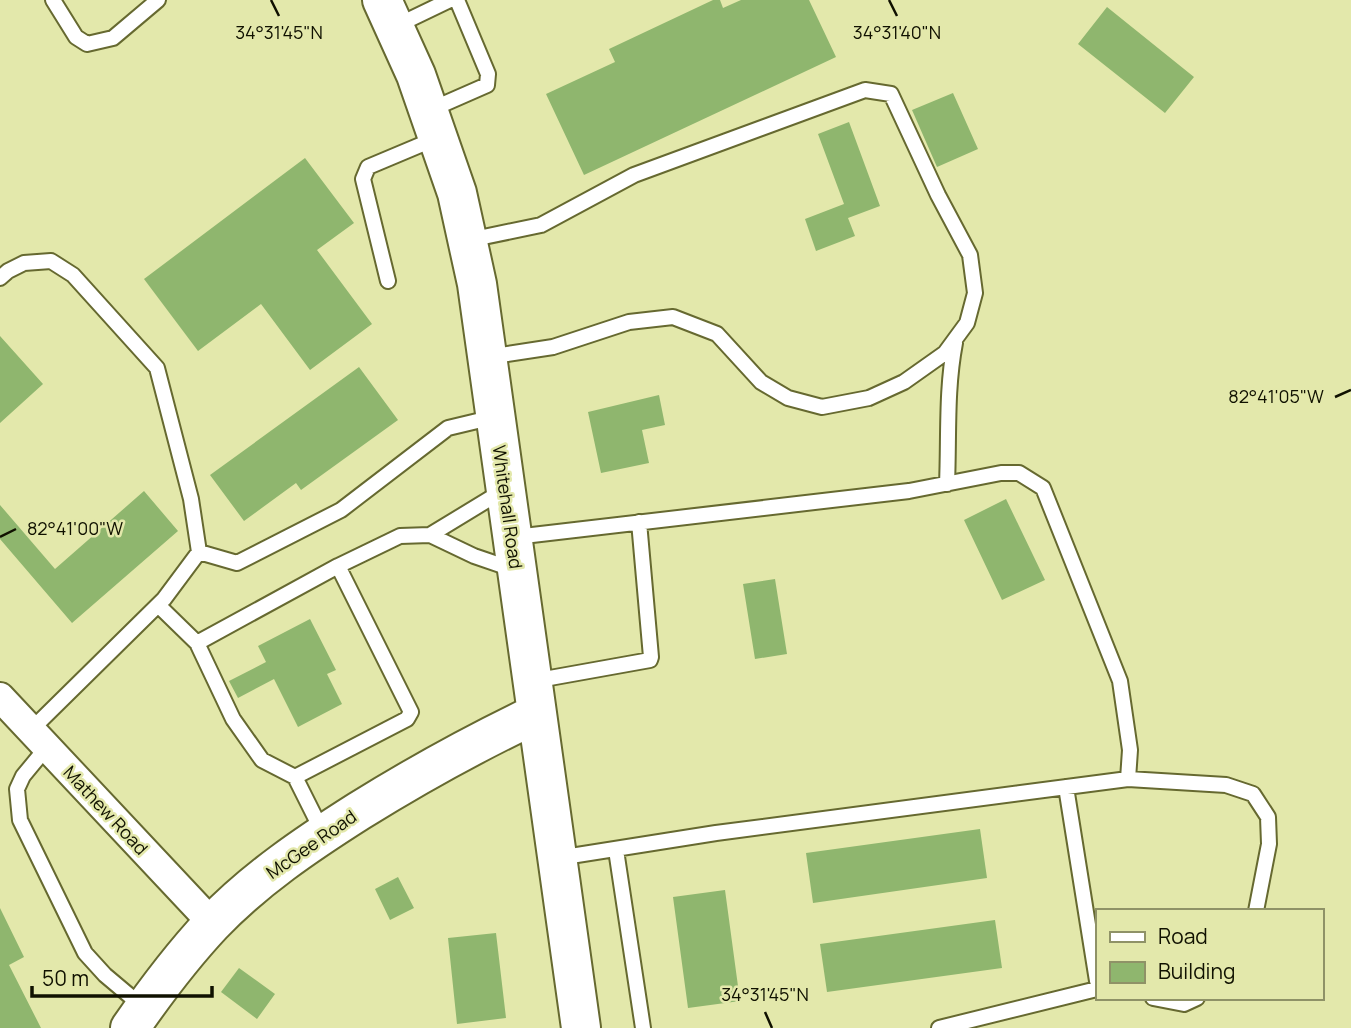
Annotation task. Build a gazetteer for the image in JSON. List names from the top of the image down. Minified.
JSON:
{"streets":{"main road":["Whitehall Road","McGee Road"],"street":["Mathew Road"]},"crossings":[["Whitehall Road","McGee Road"],["Mathew Road","McGee Road"]],"legend":["Road","Building"],"scale_bar":"50 m","coordinates":["34°31'45\"N","34°31'40\"N","82°41'05\"W","82°41'00\"W"]}
